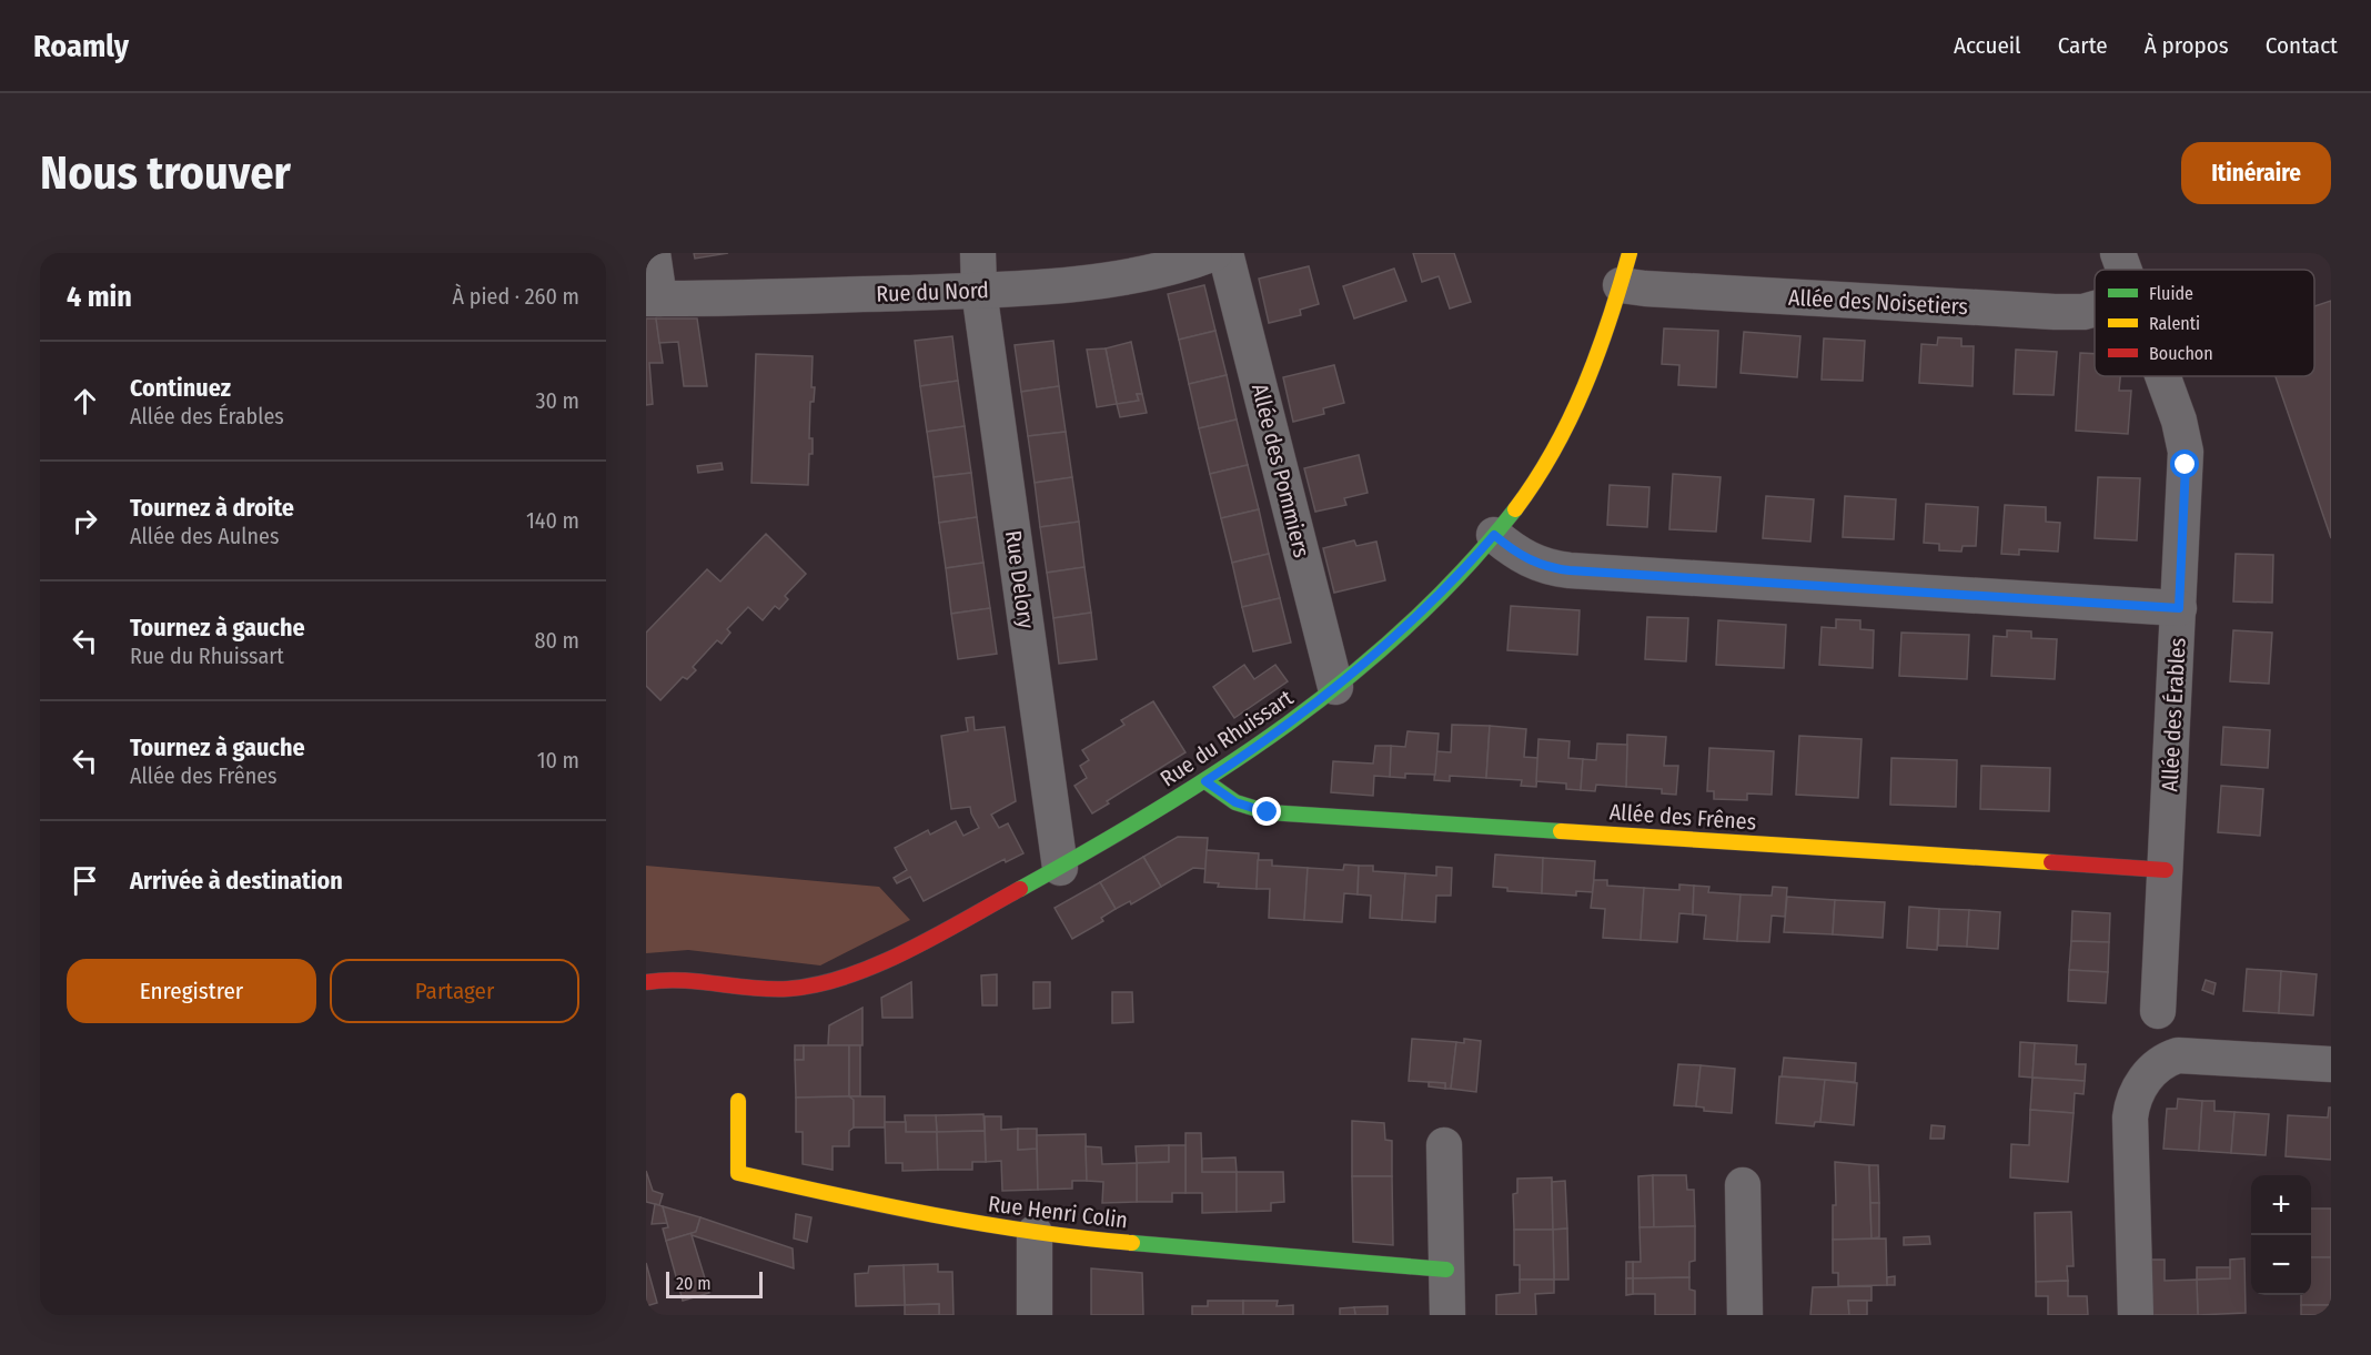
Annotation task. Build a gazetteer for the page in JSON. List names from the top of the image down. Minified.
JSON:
{"streets":{"street":["Rue du Nord","Allée des Noisetiers","Allée des Pommiers","Rue Delory","Allée des Érables","Rue du Rhuissart","Allée des Frênes","Rue Henri Colin"]},"crossings":[["Rue du Nord","Rue Delory"],["Allée des Noisetiers","Rue du Rhuissart"],["Allée des Pommiers","Rue du Rhuissart"],["Rue Delory","Rue du Rhuissart"],["Allée des Érables","Allée des Frênes"],["Rue du Rhuissart","Allée des Frênes"]],"legend":["Fluide","Ralenti","Bouchon"],"scale_bar":"20 m","page":{"header":"Roamly","nav":["Accueil","Carte","À propos","Contact"],"buttons":["Itinéraire",["Enregistrer","Partager"]],"title":"Nous trouver","heading":["4 min","À pied · 260 m"],"list":[["Continuez","Allée des Érables","30 m"],["Tournez à droite","Allée des Aulnes","140 m"],["Tournez à gauche","Rue du Rhuissart","80 m"],["Tournez à gauche","Allée des Frênes","10 m"],"Arrivée à destination"],"map_buttons":["+","−"],"scale":"20 m"}}
